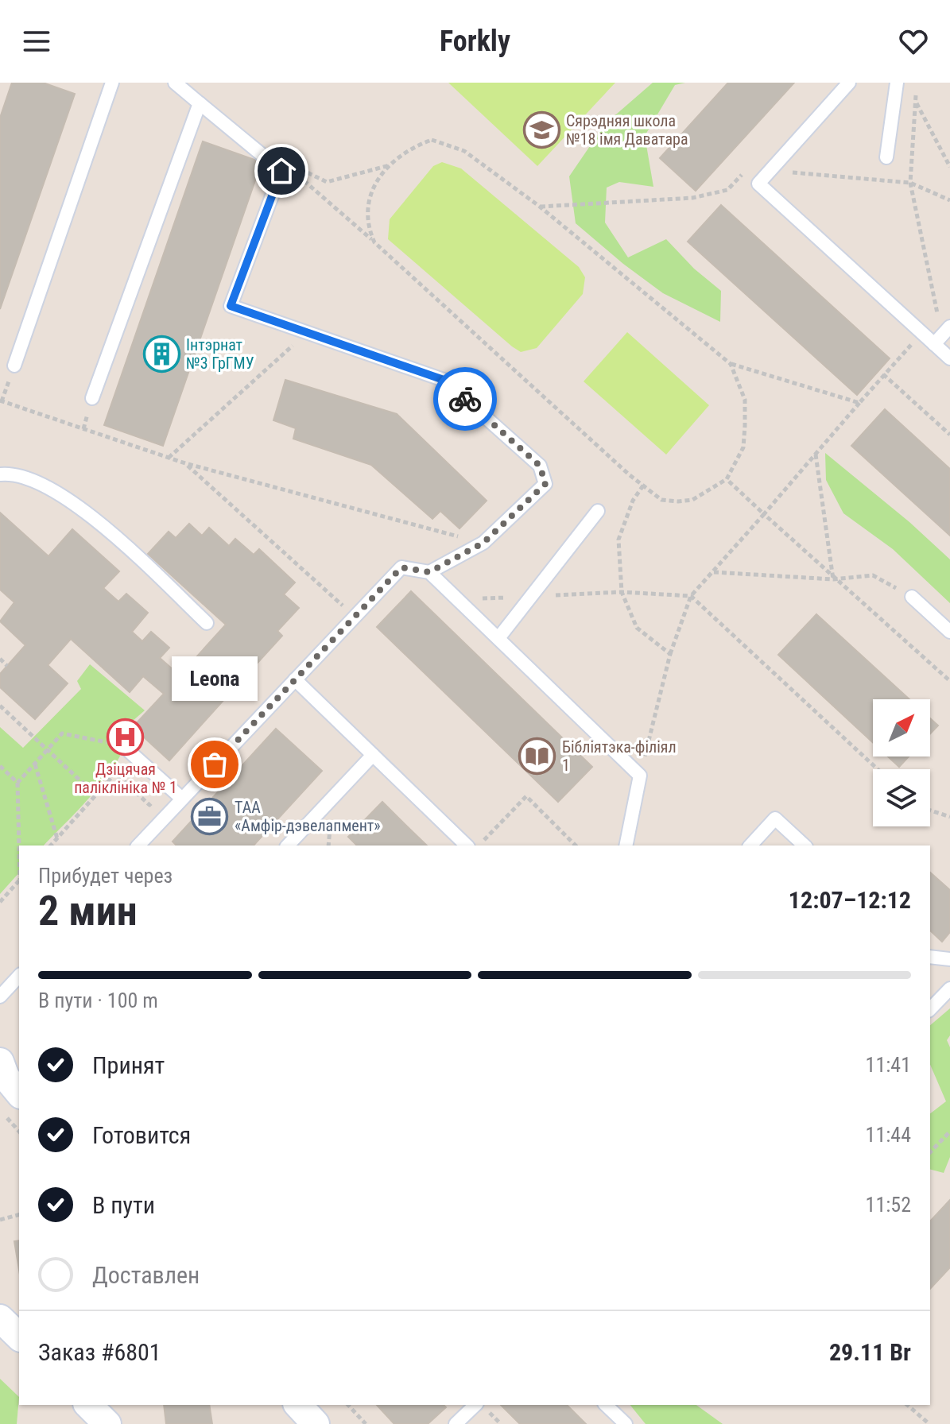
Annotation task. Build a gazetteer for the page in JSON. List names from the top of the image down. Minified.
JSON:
{"places":{"school or university":["Сярэдняя школа №18 імя Даватара"],"building":["Інтэрнат №3 ГрГМУ"],"hospital":["Дзіцячая паліклініка № 1"],"library":["Бібліятэка-філіял 1"],"other":["Leona"],"office":["ТАА «Амфір-дэвелапмент»"]},"north":"top right","page":{"header":"Forkly","bubble":"Leona","heading":["2 мин","Прибудет через","12:07–12:12"],"panel":["Заказ #6801","29.11 Br"],"bar":"В пути · 100 m","list":[["Принят","11:41"],["Готовится","11:44"],["В пути","11:52"],"Доставлен"]}}
